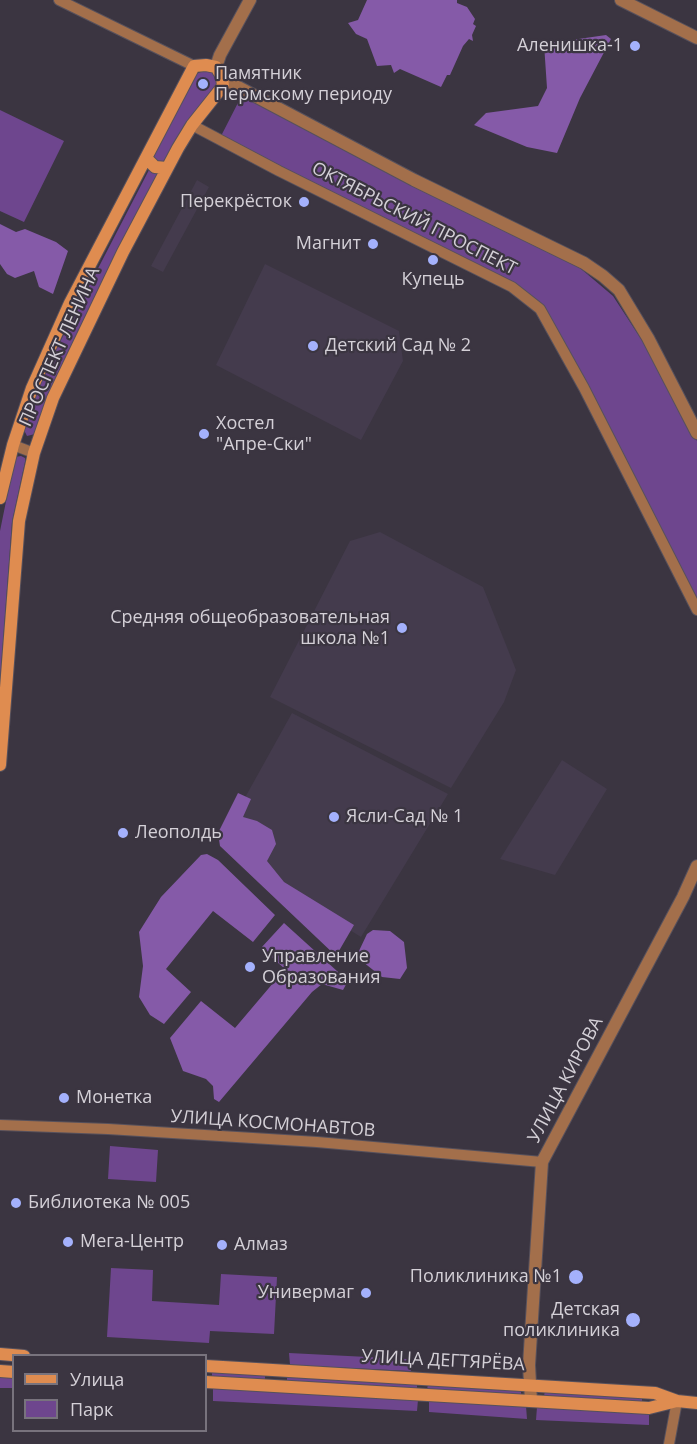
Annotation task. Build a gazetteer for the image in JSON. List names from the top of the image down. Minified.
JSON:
{"streets":{"main road":["ПРОСПЕКТ ЛЕНИНА","УЛИЦА ДЕГТЯРЁВА"],"street":["ОКТЯБРЬСКИЙ ПРОСПЕКТ","УЛИЦА КИРОВА","УЛИЦА КОСМОНАВТОВ"]},"crossings":[["ОКТЯБРЬСКИЙ ПРОСПЕКТ","ПРОСПЕКТ ЛЕНИНА"],["УЛИЦА КИРОВА","УЛИЦА КОСМОНАВТОВ"],["УЛИЦА КИРОВА","УЛИЦА ДЕГТЯРЁВА"]],"places":["Аленишка-1","Памятник Пермскому периоду","Перекрёсток","Магнит","Купець","Детский Сад № 2","Хостел \"Апре-Ски\"","Средняя общеобразовательная школа №1","Ясли-Сад № 1","Леополдь","Управление Образования","Монетка","Библиотека № 005","Мега-Центр","Алмаз","Поликлиника №1","Универмаг","Детская поликлиника"],"legend":["Улица","Парк"]}
